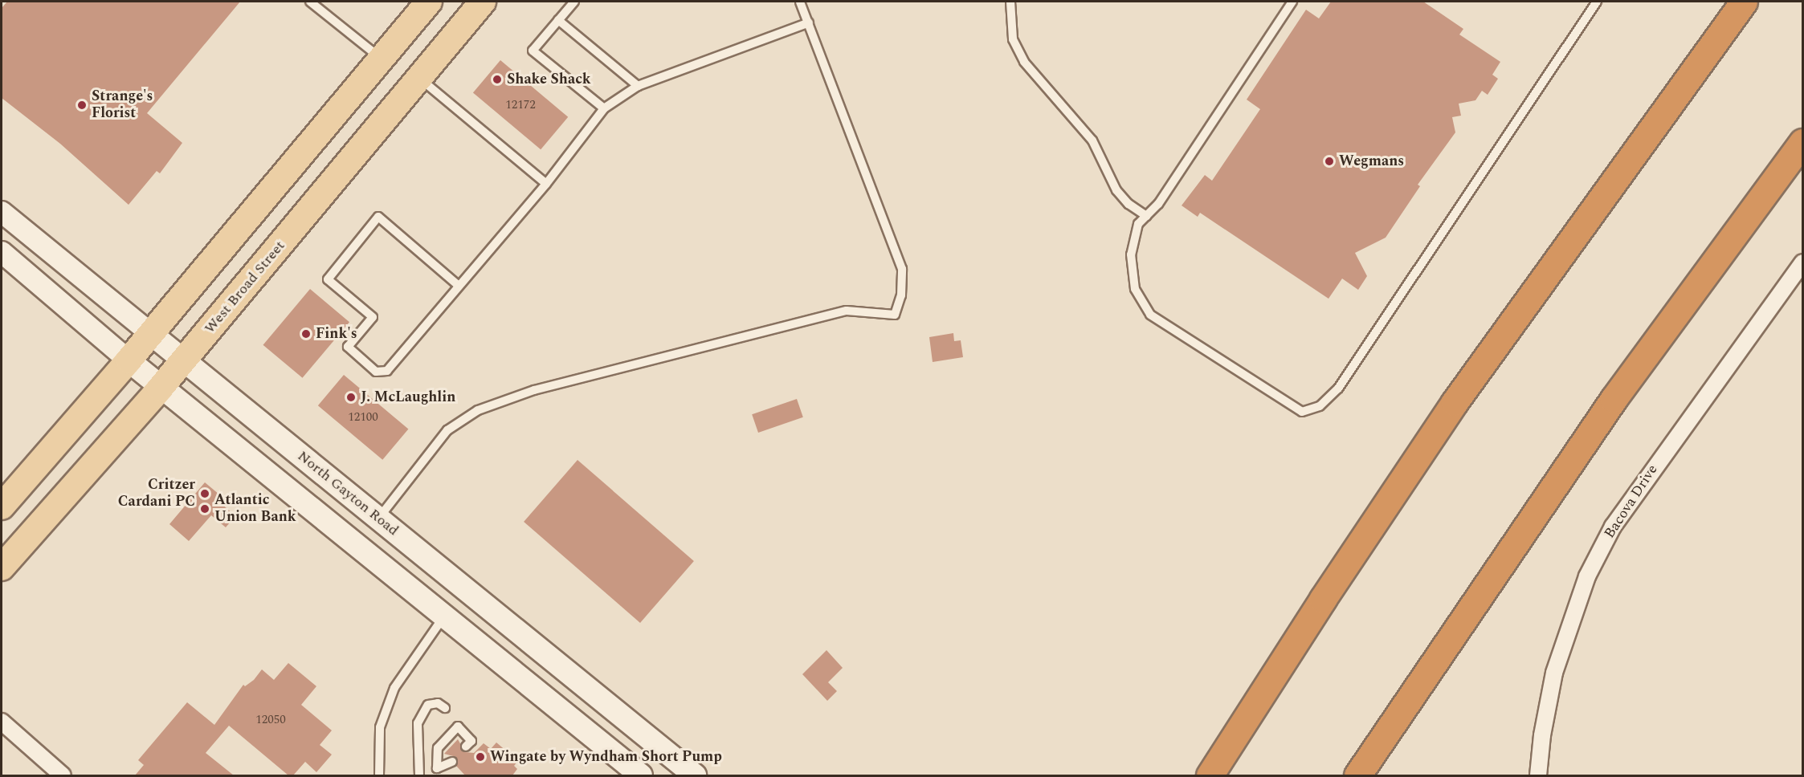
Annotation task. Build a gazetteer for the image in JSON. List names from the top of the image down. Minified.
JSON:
{"streets":{"main road":["West Broad Street","North Gayton Road"],"street":["Bacova Drive"]},"crossings":[["West Broad Street","North Gayton Road"]],"places":["Shake Shack","Strange's Florist","Wegmans","Fink's","J. McLaughlin","Critzer Cardani PC","Atlantic Union Bank","Wingate by Wyndham Short Pump"],"house_numbers":["12172","12100","12050"]}
